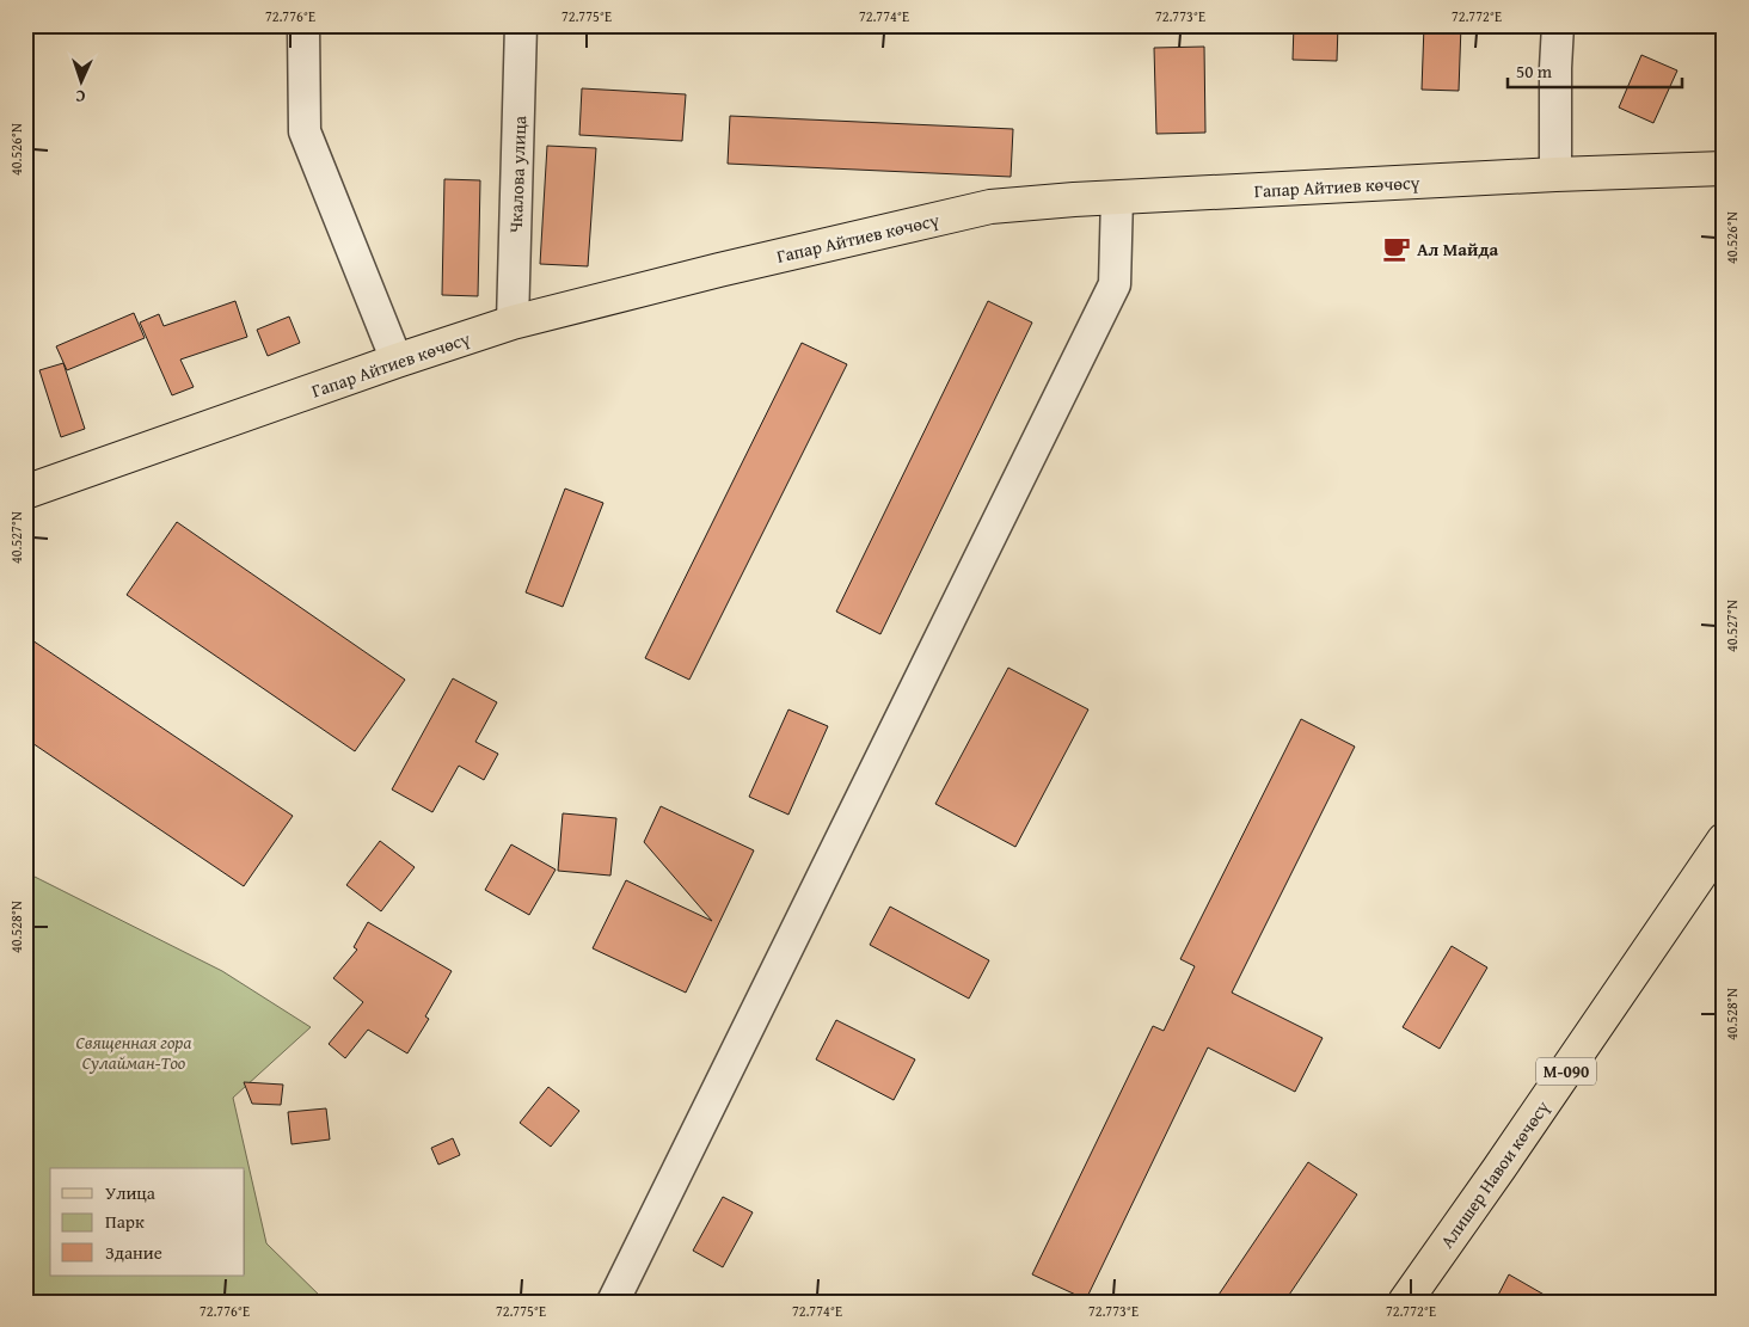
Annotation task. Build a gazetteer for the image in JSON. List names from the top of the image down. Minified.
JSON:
{"streets":{"main road":["Гапар Айтиев көчөсү","М-090","Алишер Навои көчөсү"],"street":["Чкалова улица"]},"crossings":[["Чкалова улица","Гапар Айтиев көчөсү"]],"parks":["Священная гора Сулайман-Тоо"],"places":{"cafe":["Ал Майда"]},"legend":["Улица","Парк","Здание"],"scale_bar":"50 m","north":"bottom","coordinates":["72.776°E","72.775°E","72.774°E","72.773°E","72.772°E","40.526°N","40.527°N","40.528°N"]}
